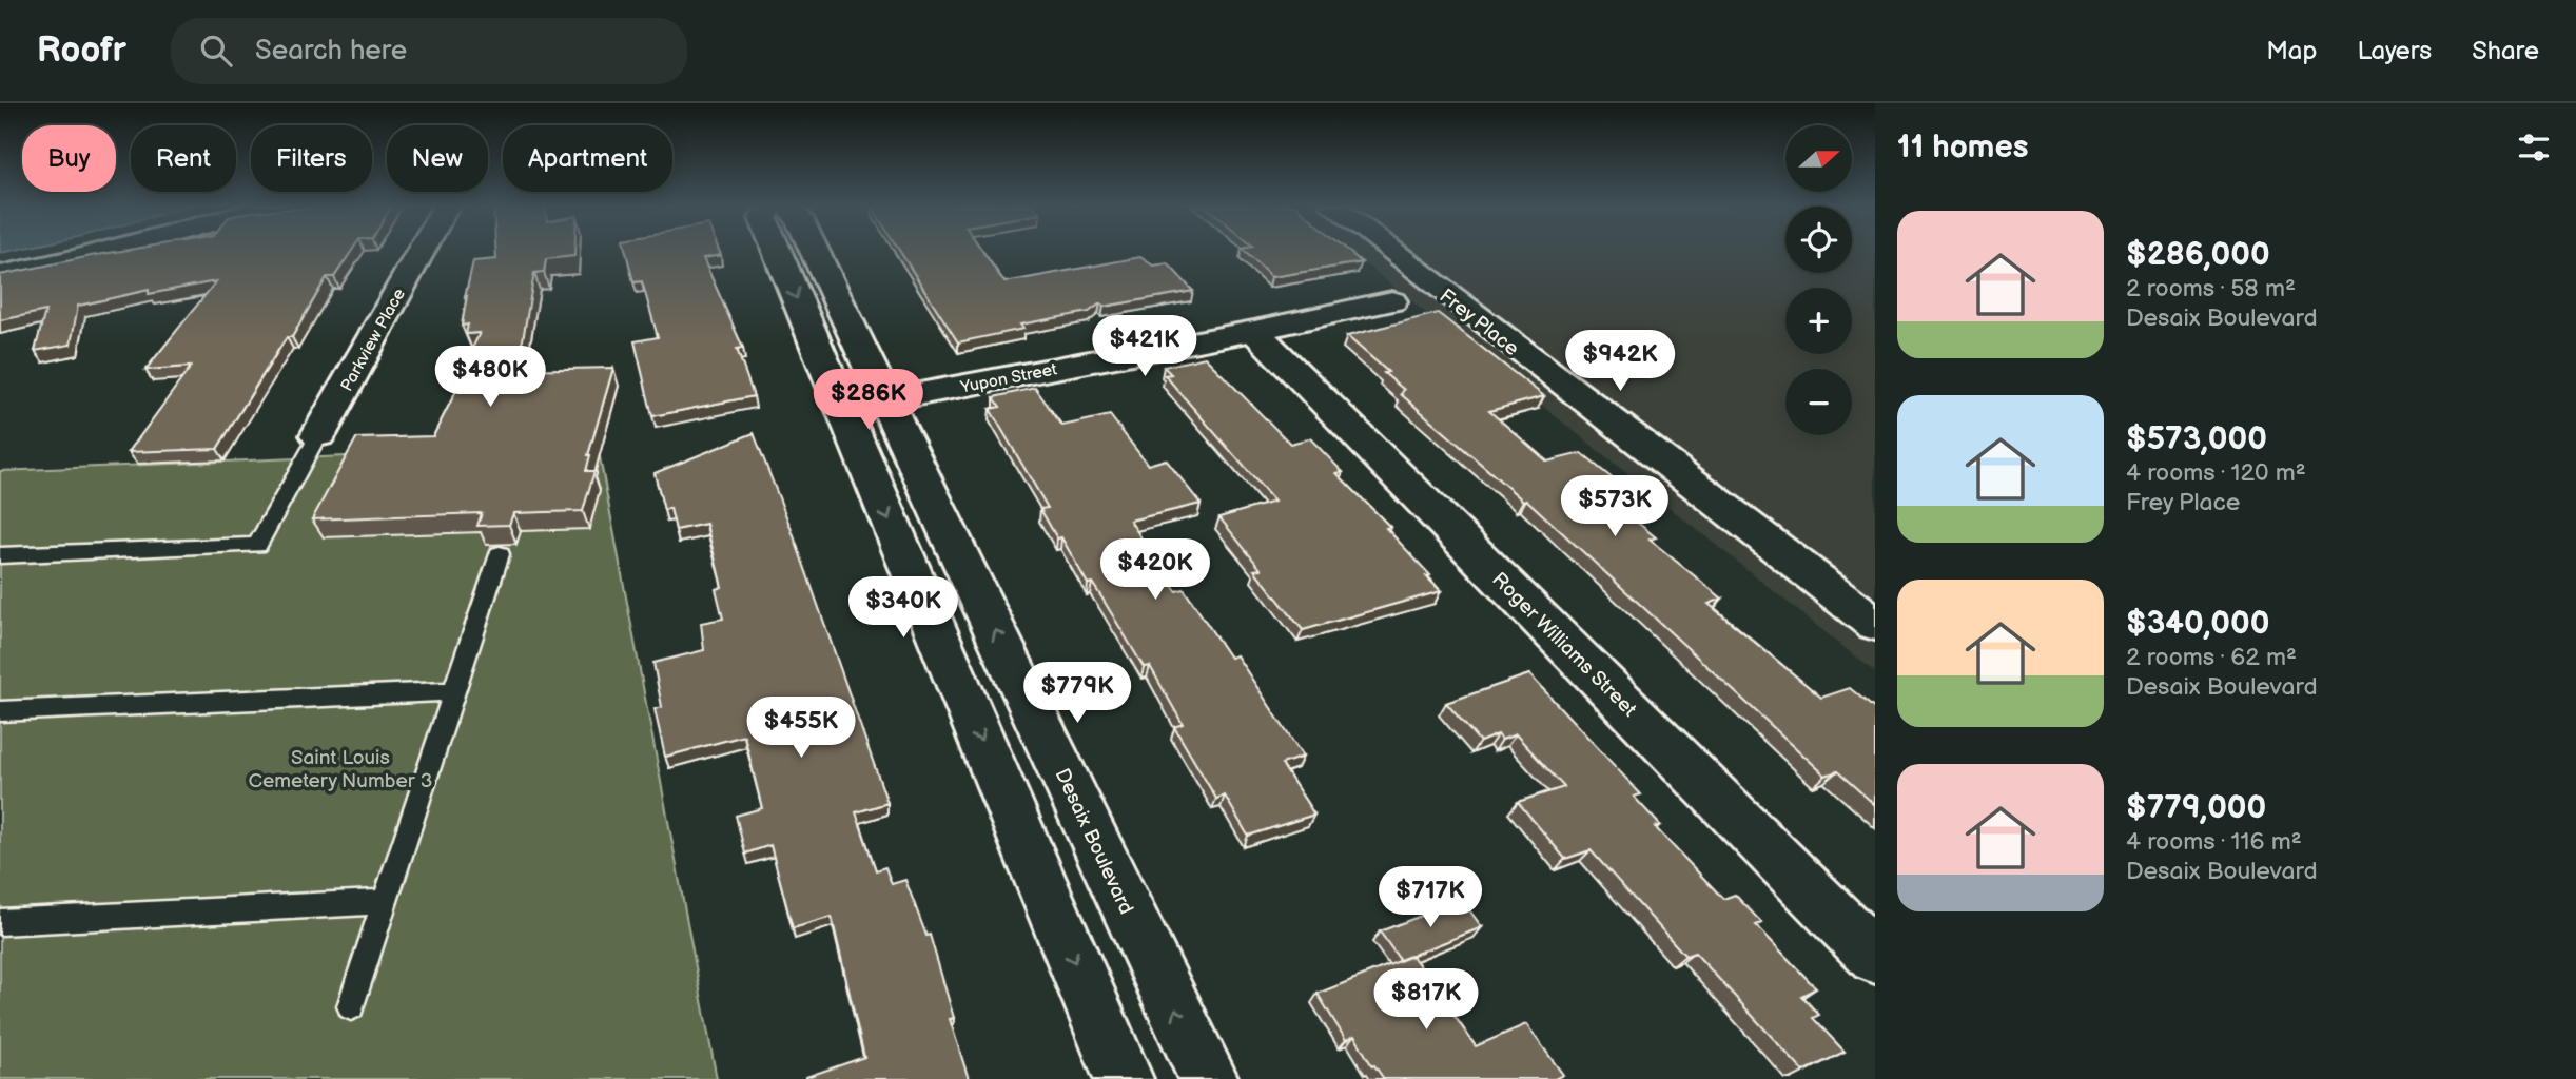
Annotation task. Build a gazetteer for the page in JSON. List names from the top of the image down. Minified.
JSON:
{"streets":{"street":["Frey Place","Parkview Place","Yupon Street","Roger Williams Street","Desaix Boulevard"]},"crossings":[["Yupon Street","Roger Williams Street"],["Yupon Street","Desaix Boulevard"]],"parks":["Saint Louis Cemetery Number 3"],"north":"right","page":{"header":"Roofr","search":"Search here","nav":["Map","Layers","Share"],"heading":"11 homes","map_buttons":["+","−"],"chip":["Buy","Rent","Filters","New","Apartment"],"list":[{"name":"$286,000","note":"2 rooms · 58 m² · Desaix Boulevard"},{"name":"$573,000","note":"4 rooms · 120 m² · Frey Place"},{"name":"$340,000","note":"2 rooms · 62 m² · Desaix Boulevard"},{"name":"$779,000","note":"4 rooms · 116 m² · Desaix Boulevard"}],"price":["$421K","$942K","$480K","$286K","$573K","$420K","$340K","$779K","$455K","$717K","$817K"]}}
